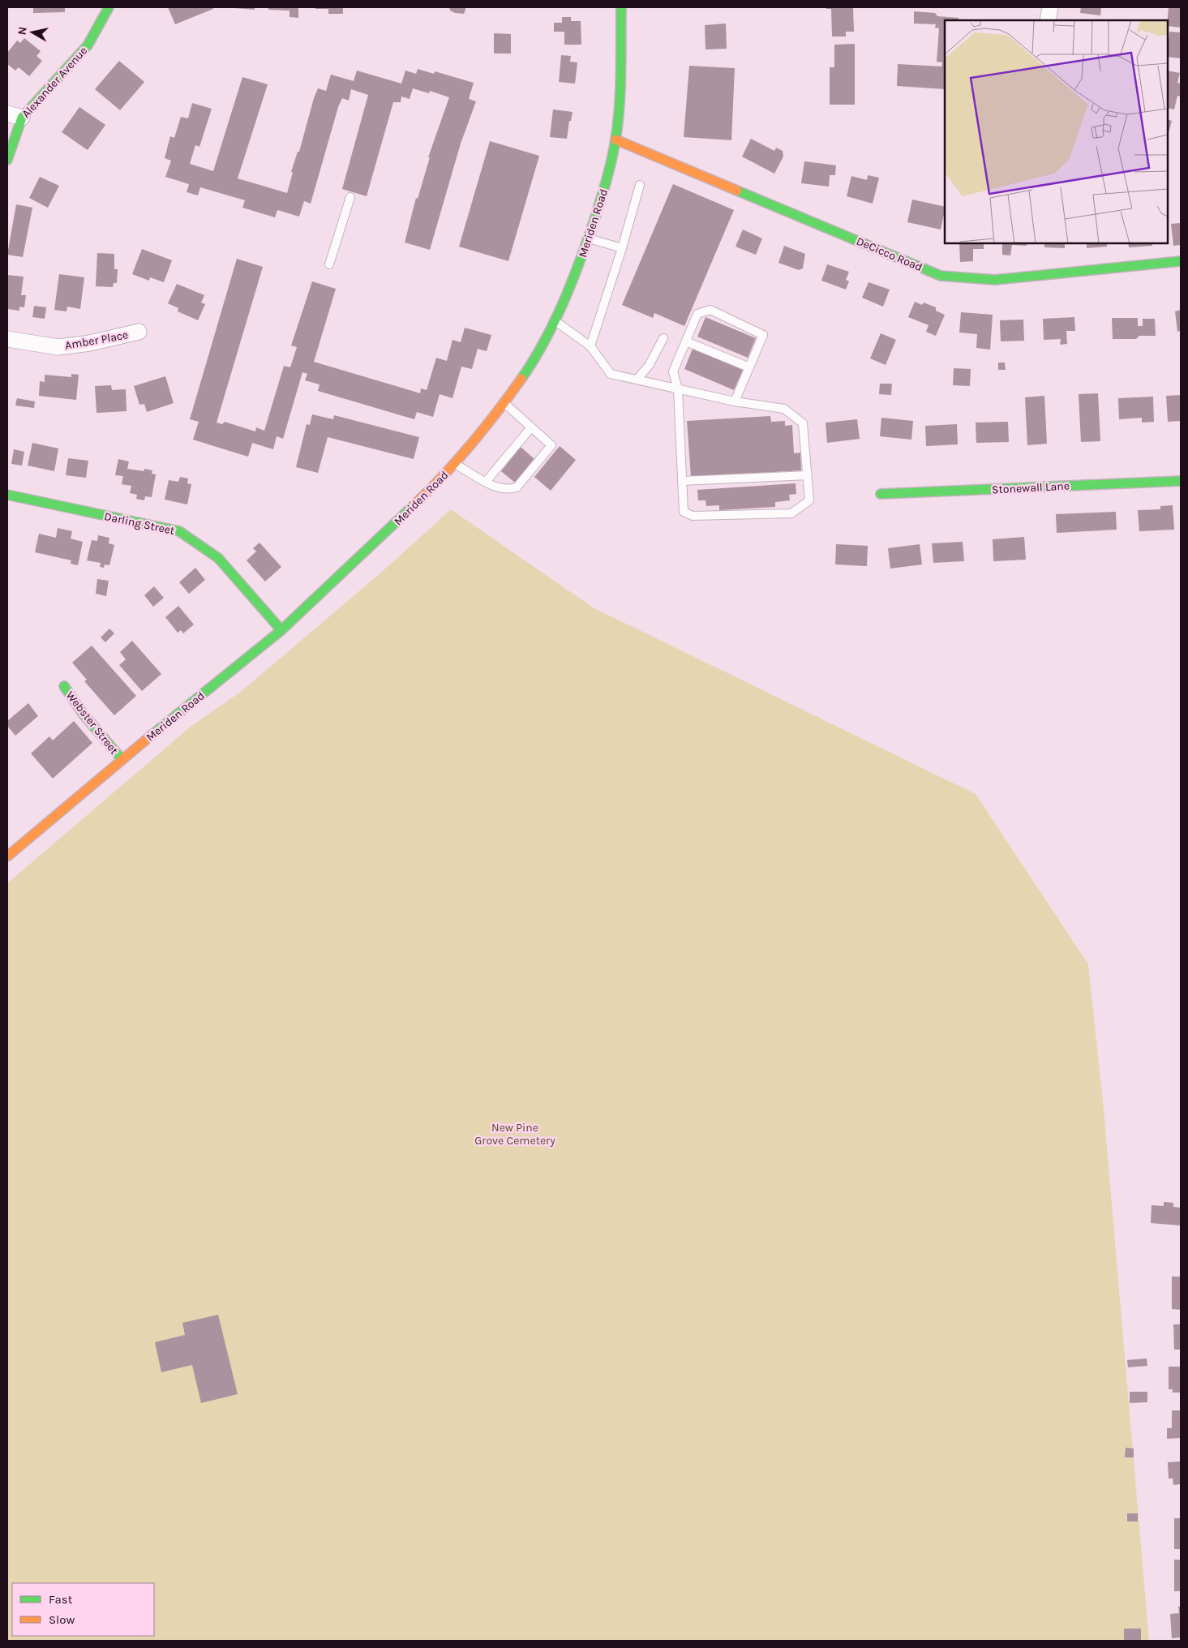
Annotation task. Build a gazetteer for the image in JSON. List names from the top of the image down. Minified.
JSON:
{"streets":{"street":["Alexander Avenue","Meriden Road","DeCicco Road","Amber Place","Stonewall Lane","Darling Street","Webster Street"]},"crossings":[["Meriden Road","DeCicco Road"],["Meriden Road","Darling Street"],["Meriden Road","Webster Street"]],"parks":["New Pine Grove Cemetery"],"legend":["Fast","Slow"],"north":"left"}
